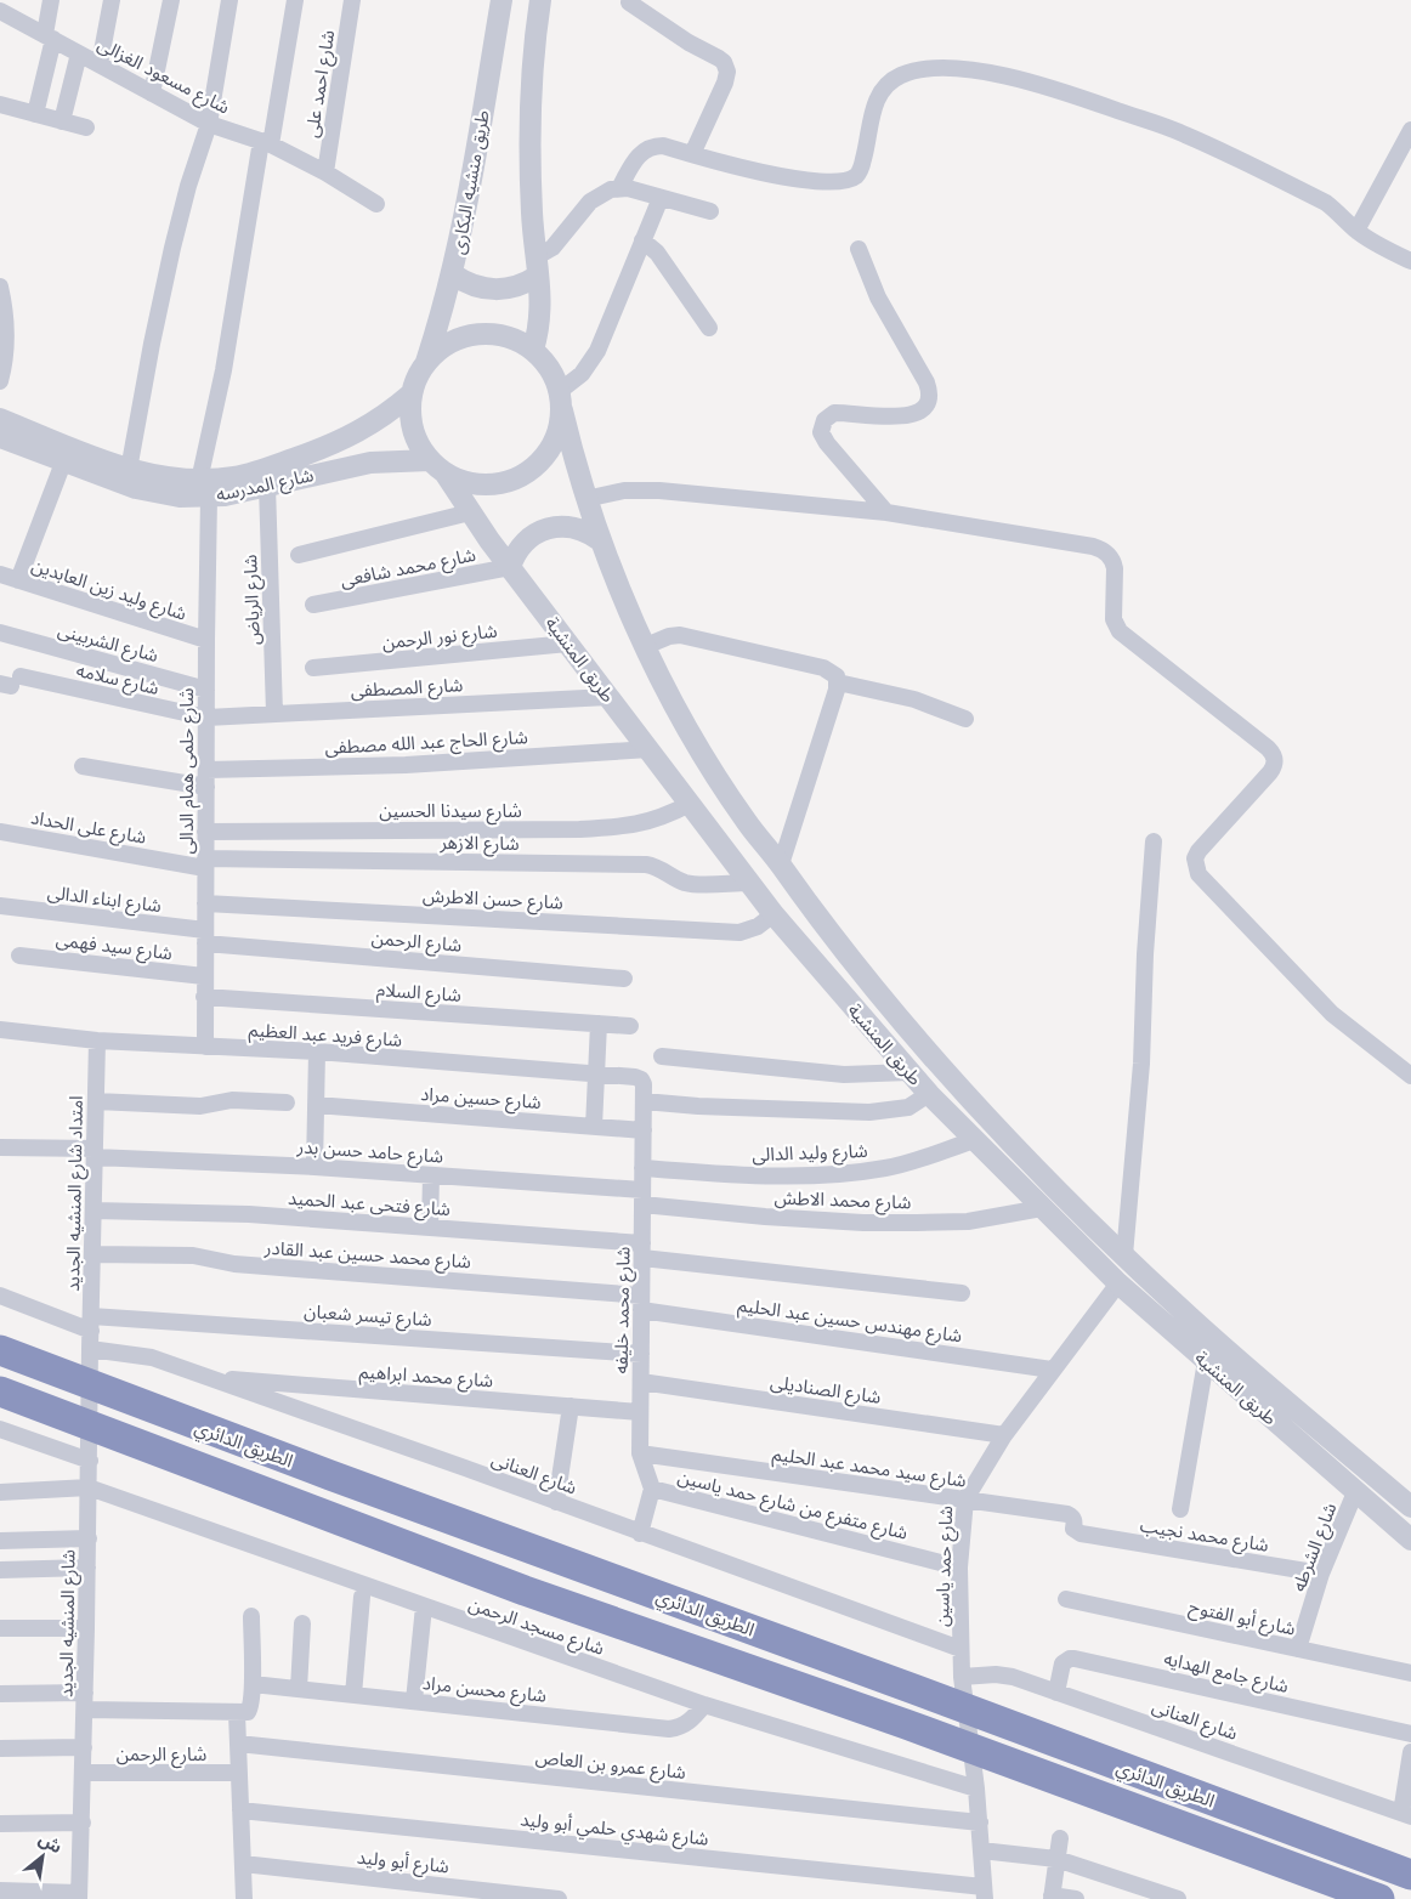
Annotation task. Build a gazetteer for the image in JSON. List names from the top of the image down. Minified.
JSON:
{"streets":{"highway":["الطريق الدائري"],"street":["شارع مسعود الغزالى","شارع احمد على","طريق منشيه البكارى","شارع المدرسه","شارع محمد شافعى","شارع وليد زين العابدين","شارع الرياض","شارع نور الرحمن","شارع الشربينى","طريق المنشية","شارع سلامه","شارع المصطفى","شارع الحاج عبد الله مصطفى","شارع حلمى همام الدالى","شارع سيدنا الحسين","شارع على الحداد","شارع الازهر","شارع ابناء الدالى","شارع حسن الاطرش","شارع الرحمن","شارع سيد فهمى","شارع السلام","شارع فريد عبد العظيم","شارع حسين مراد","شارع حامد حسن بدر","شارع وليد الدالى","امتداد شارع المنشيه الجديد","شارع محمد الاطش","شارع فتحى عبد الحميد","شارع محمد حسين عبد القادر","شارع محمد خليفه","شارع تيسر شعبان","شارع مهندس حسين عبد الحليم","شارع محمد ابراهيم","شارع الصناديلى","شارع سيد محمد عبد الحليم","شارع العنانى","شارع متفرع من شارع حمد ياسين","شارع محمد نجيب","شارع الشرطه","شارع حمد ياسين","شارع أبو الفتوح","شارع المنشيه الجديد","شارع مسجد الرحمن","شارع جامع الهدايه","شارع محسن مراد","شارع عمرو بن العاص","شارع شهدي حلمي أبو وليد","شارع أبو وليد"]},"crossings":[["شارع مسعود الغزالى","شارع احمد على"],["شارع مسعود الغزالى","شارع حلمى همام الدالى"],["طريق منشيه البكارى","شارع المدرسه"],["طريق منشيه البكارى","طريق المنشية"],["شارع المدرسه","شارع الرياض"],["شارع المدرسه","طريق المنشية"],["شارع المدرسه","شارع حلمى همام الدالى"],["شارع محمد شافعى","طريق المنشية"],["شارع وليد زين العابدين","شارع حلمى همام الدالى"],["شارع الرياض","شارع المصطفى"],["شارع نور الرحمن","طريق المنشية"],["شارع الشربينى","شارع حلمى همام الدالى"],["طريق المنشية","شارع المصطفى"],["طريق المنشية","شارع الحاج عبد الله مصطفى"],["طريق المنشية","شارع سيدنا الحسين"],["طريق المنشية","شارع الازهر"],["طريق المنشية","شارع حسن الاطرش"],["طريق المنشية","شارع فريد عبد العظيم"],["طريق المنشية","شارع وليد الدالى"],["طريق المنشية","شارع محمد الاطش"],["طريق المنشية","شارع الشرطه"],["طريق المنشية","شارع حمد ياسين"],["شارع سلامه","شارع المصطفى"],["شارع سلامه","شارع حلمى همام الدالى"],["شارع المصطفى","شارع حلمى همام الدالى"],["شارع الحاج عبد الله مصطفى","شارع حلمى همام الدالى"],["شارع حلمى همام الدالى","شارع سيدنا الحسين"],["شارع حلمى همام الدالى","شارع على الحداد"],["شارع حلمى همام الدالى","شارع الازهر"],["شارع حلمى همام الدالى","شارع ابناء الدالى"],["شارع حلمى همام الدالى","شارع حسن الاطرش"],["شارع حلمى همام الدالى","شارع الرحمن"],["شارع حلمى همام الدالى","شارع سيد فهمى"],["شارع حلمى همام الدالى","شارع السلام"],["شارع حلمى همام الدالى","شارع فريد عبد العظيم"],["شارع على الحداد","شارع الازهر"],["شارع ابناء الدالى","شارع الرحمن"],["شارع الرحمن","شارع المنشيه الجديد"],["شارع فريد عبد العظيم","امتداد شارع المنشيه الجديد"],["شارع فريد عبد العظيم","شارع محمد خليفه"],["شارع حسين مراد","شارع محمد خليفه"],["شارع حامد حسن بدر","امتداد شارع المنشيه الجديد"],["شارع حامد حسن بدر","شارع محمد الاطش"],["شارع حامد حسن بدر","شارع محمد خليفه"],["شارع وليد الدالى","شارع محمد خليفه"],["امتداد شارع المنشيه الجديد","شارع فتحى عبد الحميد"],["امتداد شارع المنشيه الجديد","شارع محمد حسين عبد القادر"],["امتداد شارع المنشيه الجديد","شارع تيسر شعبان"],["امتداد شارع المنشيه الجديد","شارع العنانى"],["امتداد شارع المنشيه الجديد","شارع المنشيه الجديد"],["شارع محمد الاطش","شارع محمد خليفه"],["شارع فتحى عبد الحميد","شارع محمد خليفه"],["شارع محمد حسين عبد القادر","شارع محمد خليفه"],["شارع محمد حسين عبد القادر","شارع مهندس حسين عبد الحليم"],["شارع محمد خليفه","شارع تيسر شعبان"],["شارع محمد خليفه","شارع مهندس حسين عبد الحليم"],["شارع محمد خليفه","شارع محمد ابراهيم"],["شارع محمد خليفه","شارع الصناديلى"],["شارع محمد خليفه","شارع سيد محمد عبد الحليم"],["شارع محمد خليفه","شارع متفرع من شارع حمد ياسين"],["شارع مهندس حسين عبد الحليم","شارع حمد ياسين"],["شارع محمد ابراهيم","شارع العنانى"],["شارع الصناديلى","شارع حمد ياسين"],["شارع سيد محمد عبد الحليم","شارع محمد نجيب"],["شارع سيد محمد عبد الحليم","شارع حمد ياسين"],["شارع العنانى","شارع حمد ياسين"],["شارع العنانى","شارع المنشيه الجديد"],["شارع العنانى","شارع جامع الهدايه"],["شارع متفرع من شارع حمد ياسين","شارع حمد ياسين"],["شارع محمد نجيب","شارع الشرطه"],["شارع الشرطه","شارع أبو الفتوح"],["شارع حمد ياسين","شارع مسجد الرحمن"],["شارع حمد ياسين","شارع عمرو بن العاص"],["شارع حمد ياسين","شارع شهدي حلمي أبو وليد"],["شارع المنشيه الجديد","شارع مسجد الرحمن"],["شارع مسجد الرحمن","شارع محسن مراد"]],"north":"top right"}
